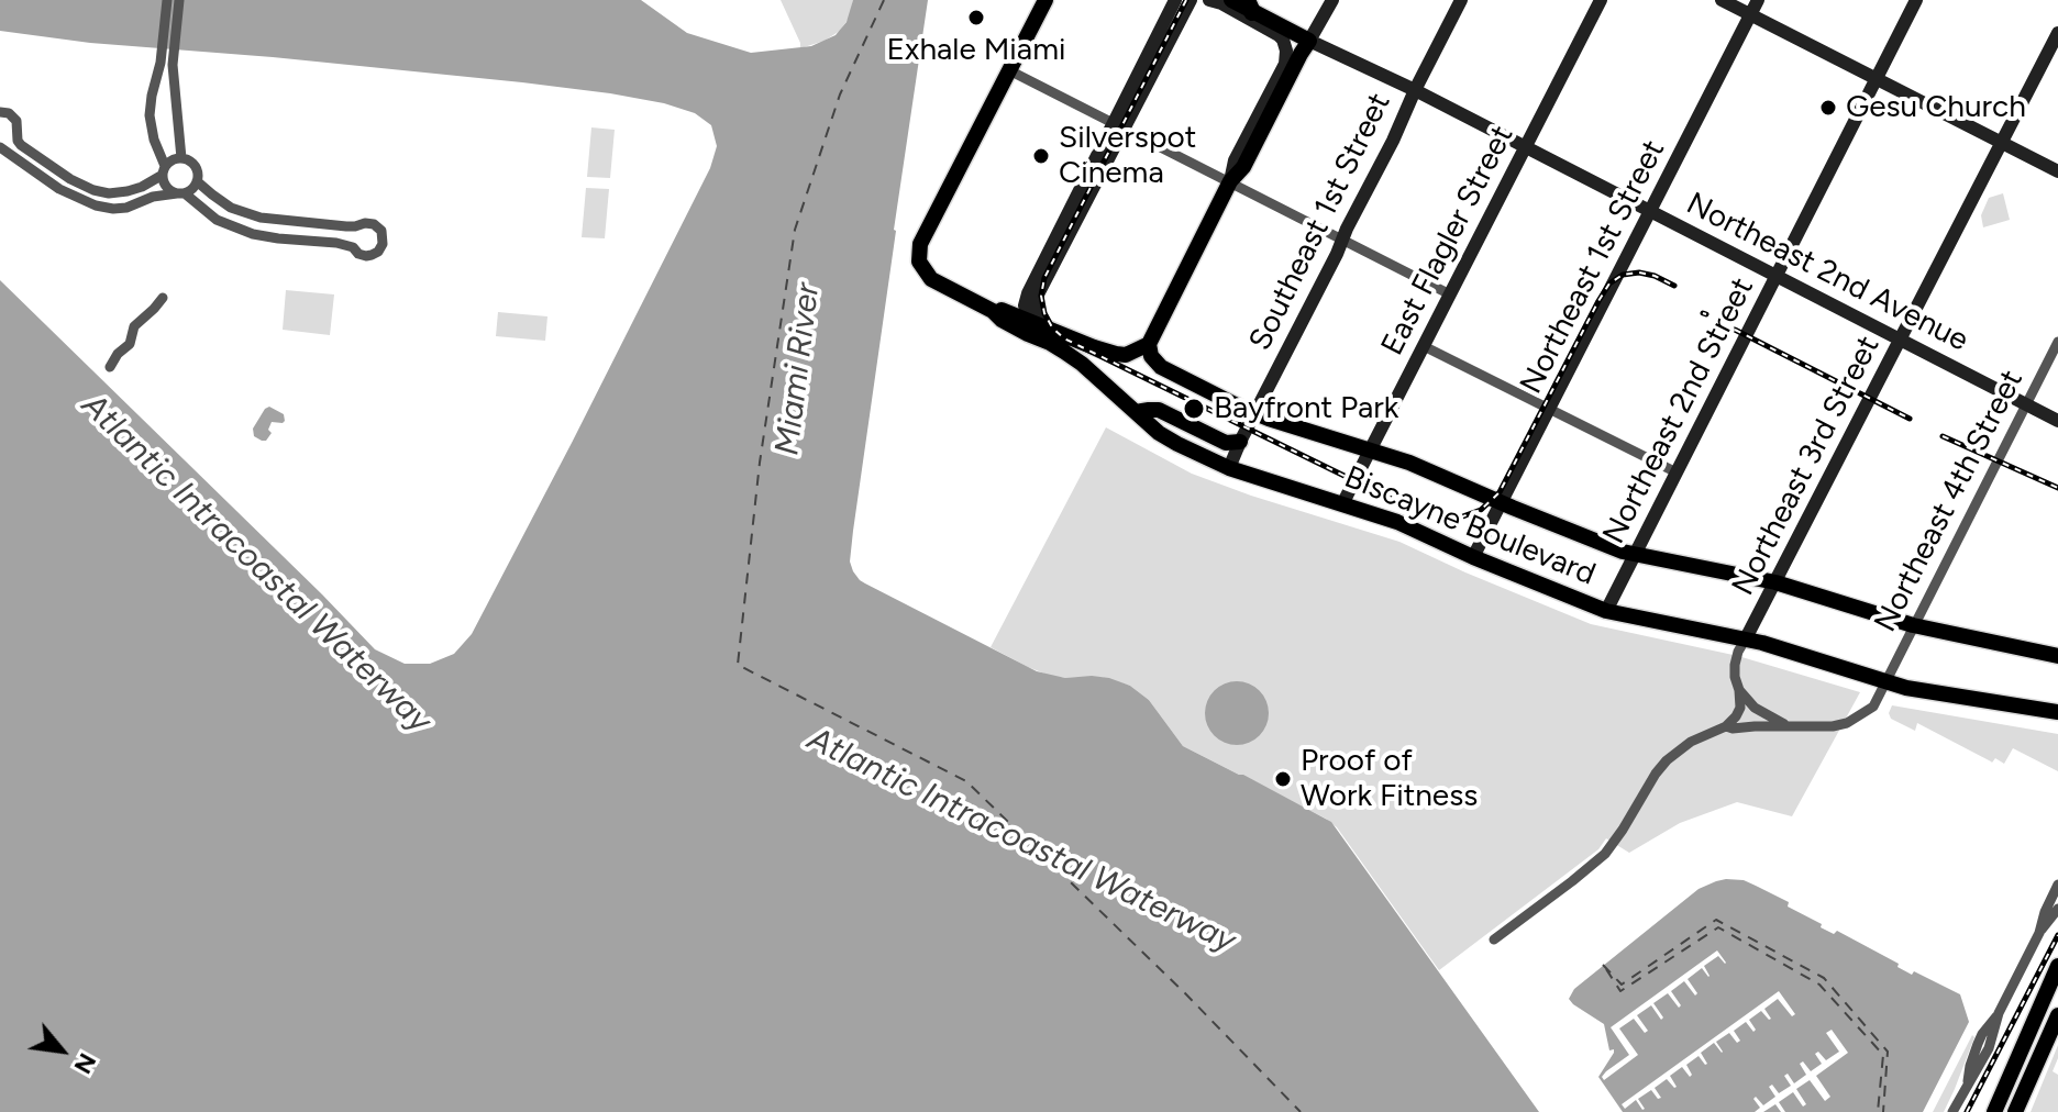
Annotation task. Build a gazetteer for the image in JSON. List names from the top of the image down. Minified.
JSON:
{"streets":{"main road":["Southeast 1st Street","East Flagler Street","Northeast 1st Street","Northeast 2nd Avenue","Northeast 2nd Street","Northeast 3rd Street","Biscayne Boulevard"],"street":["Northeast 4th Street"]},"crossings":[["Southeast 1st Street","Northeast 2nd Avenue"],["Southeast 1st Street","Biscayne Boulevard"],["East Flagler Street","Northeast 2nd Avenue"],["East Flagler Street","Biscayne Boulevard"],["Northeast 1st Street","Northeast 2nd Avenue"],["Northeast 1st Street","Biscayne Boulevard"],["Northeast 2nd Avenue","Northeast 2nd Street"],["Northeast 2nd Avenue","Northeast 3rd Street"],["Northeast 2nd Avenue","Northeast 4th Street"],["Northeast 2nd Street","Biscayne Boulevard"],["Northeast 3rd Street","Northeast 4th Street"],["Northeast 3rd Street","Biscayne Boulevard"],["Northeast 4th Street","Biscayne Boulevard"]],"water":["Miami River","Atlantic Intracoastal Waterway"],"places":["Exhale Miami","Gesu Church","Silverspot Cinema","Bayfront Park","Proof of Work Fitness"],"north":"bottom right"}
